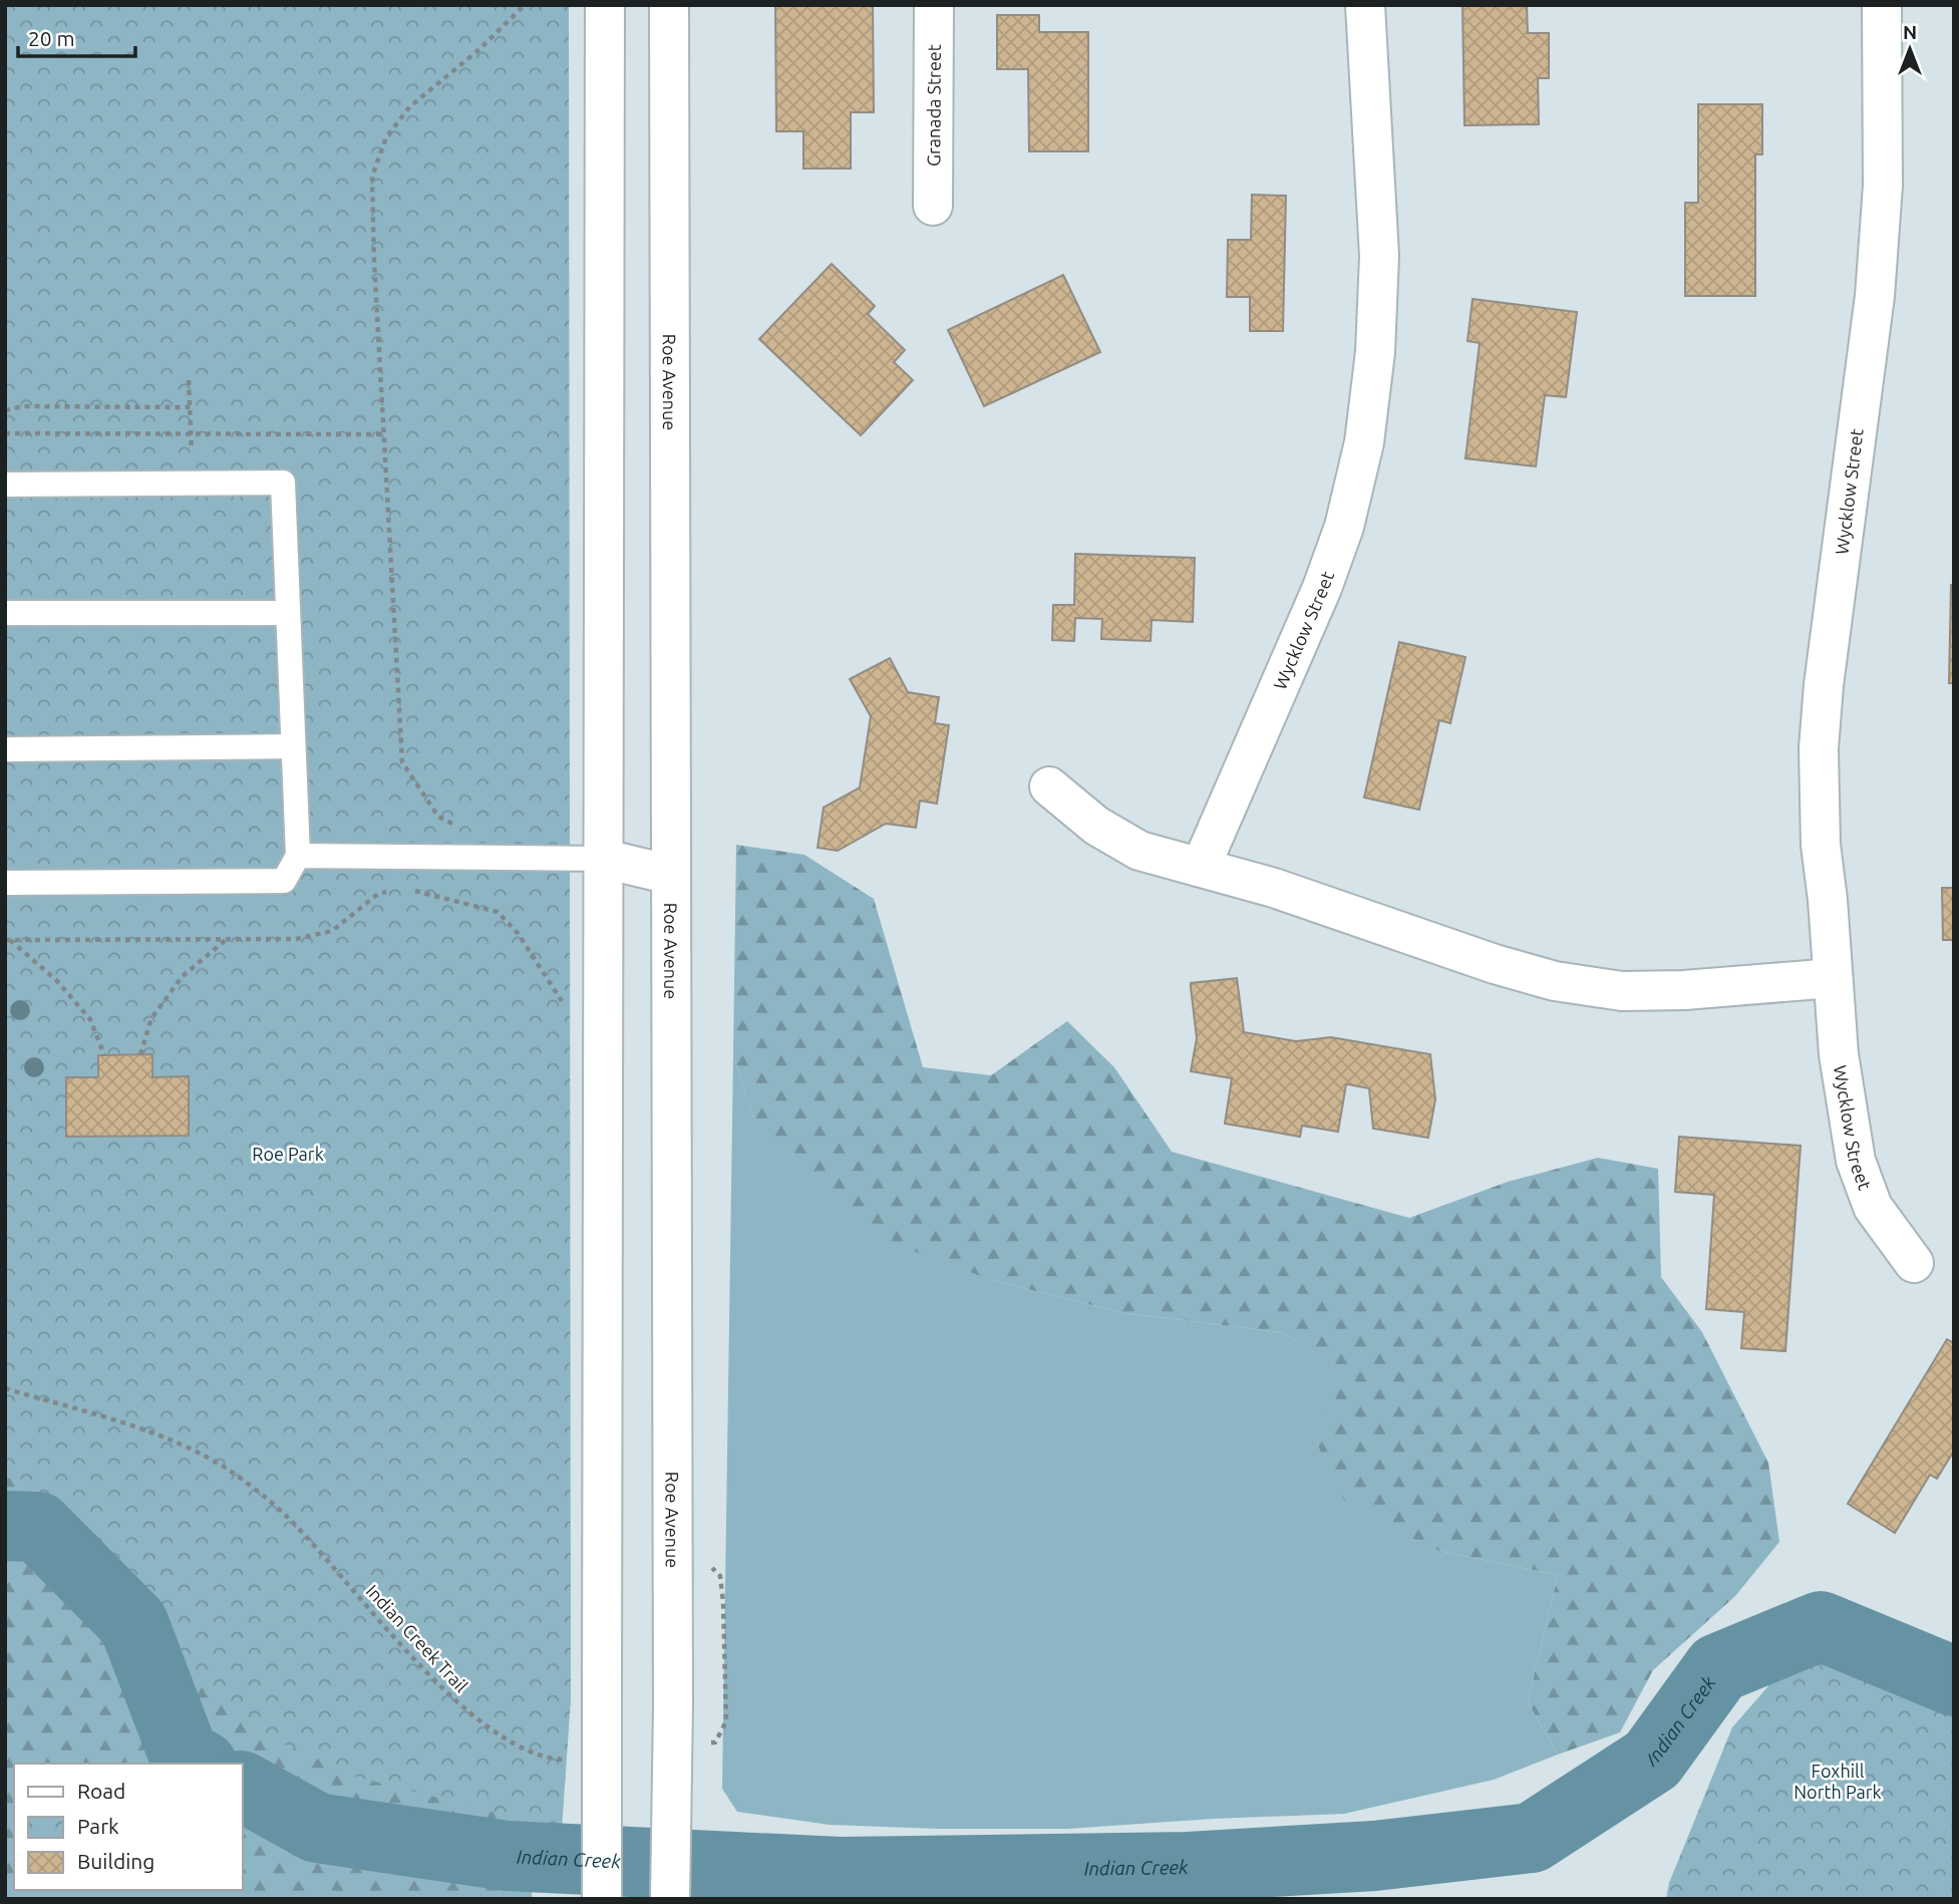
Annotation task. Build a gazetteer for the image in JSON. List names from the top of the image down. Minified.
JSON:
{"streets":{"main road":["Granada Street","Roe Avenue","Wycklow Street"],"path":["Indian Creek Trail"]},"water":["Indian Creek"],"parks":["Roe Park","Foxhill North Park"],"legend":["Road","Park","Building"],"scale_bar":"20 m","north":"top"}
